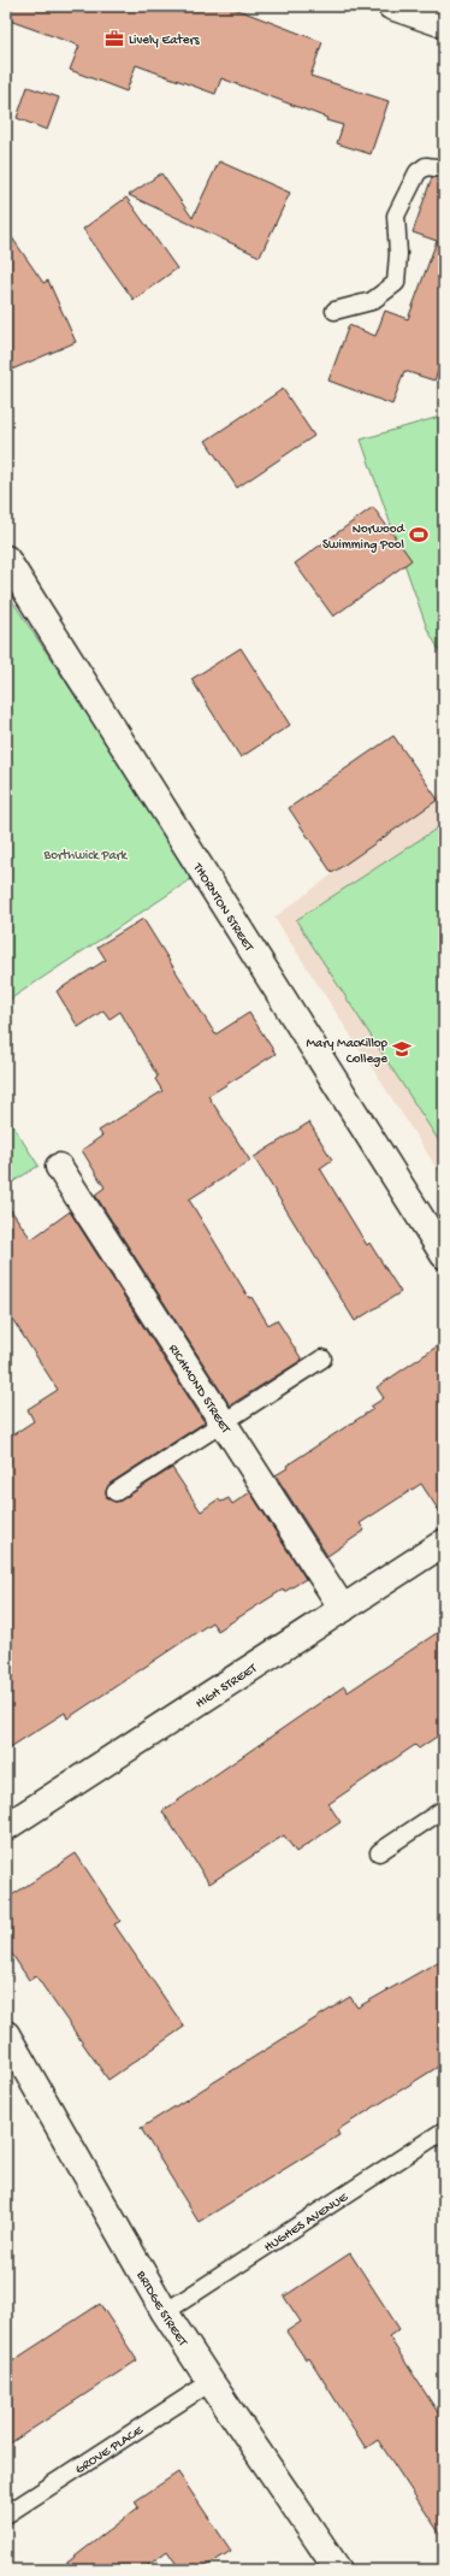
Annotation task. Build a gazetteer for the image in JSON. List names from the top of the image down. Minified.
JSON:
{"streets":{"main road":["THORNTON STREET","RICHMOND STREET","HIGH STREET","BRIDGE STREET"],"lane":["HUGHES AVENUE","GROVE PLACE"]},"crossings":[["RICHMOND STREET","HIGH STREET"],["HUGHES AVENUE","BRIDGE STREET"],["BRIDGE STREET","GROVE PLACE"]],"parks":["Borthwick Park"],"places":{"office":["Lively Eaters"],"sports":["Norwood Swimming Pool"],"school or university":["Mary MacKillop College"]}}
